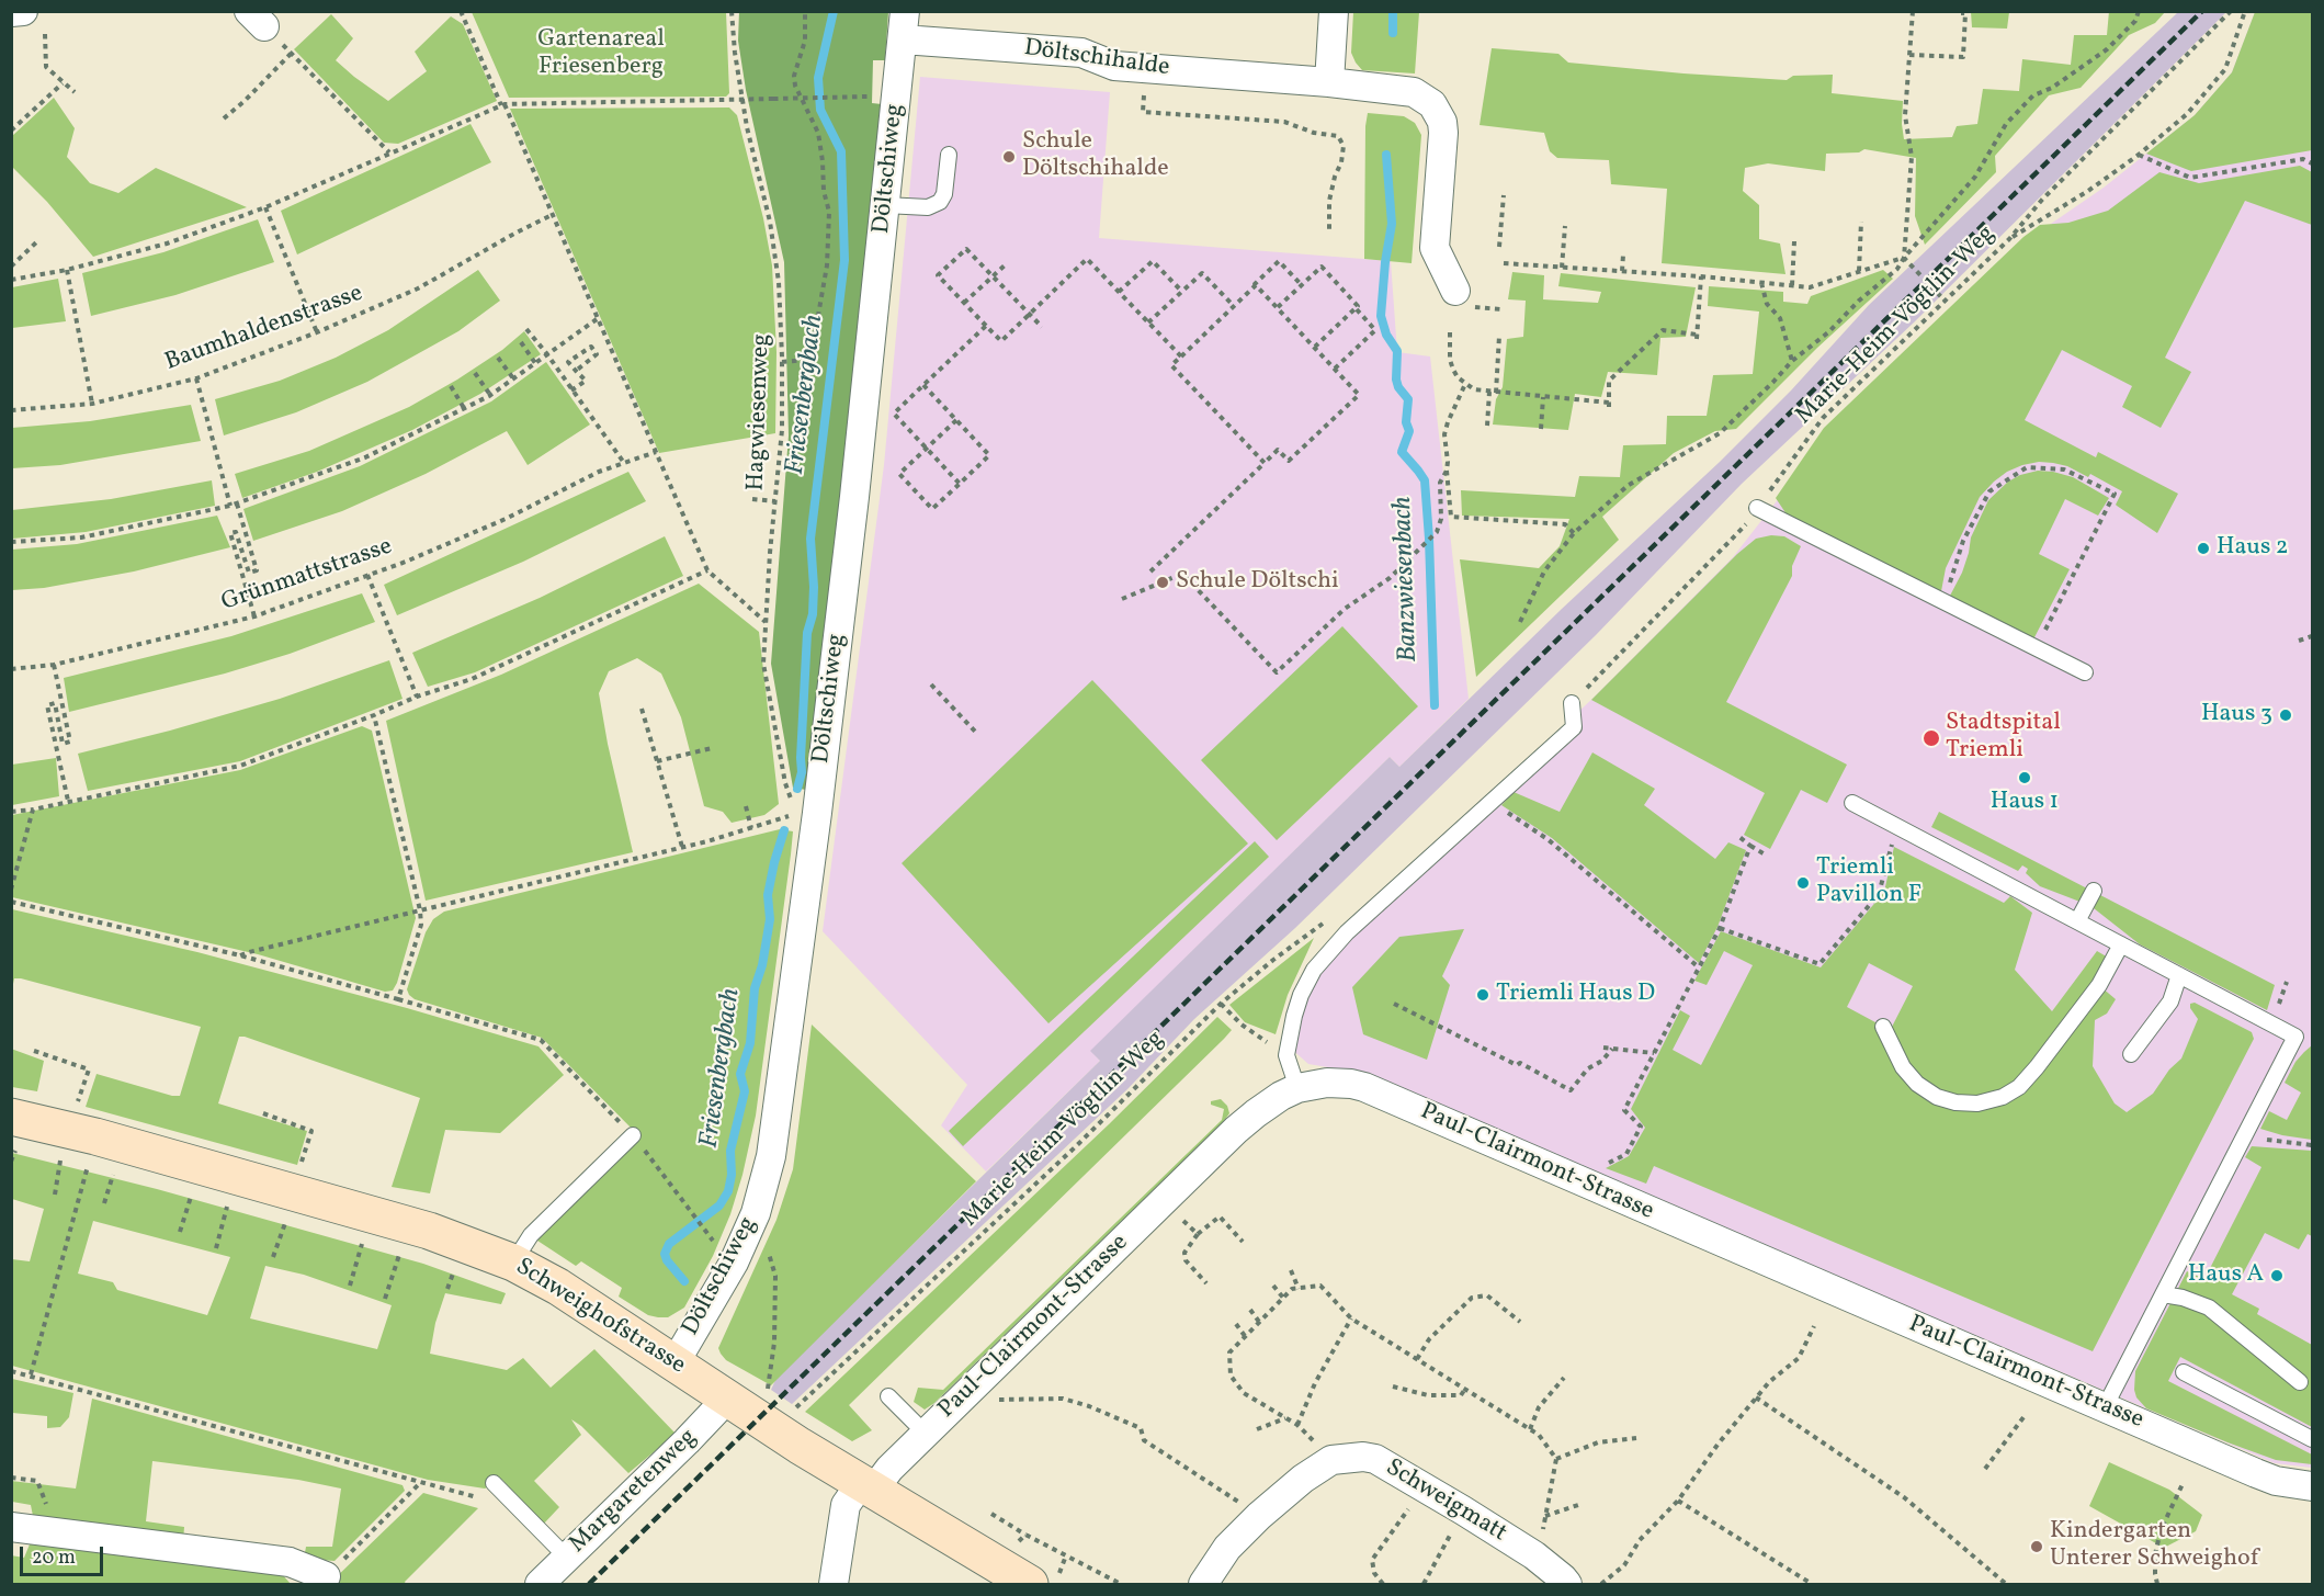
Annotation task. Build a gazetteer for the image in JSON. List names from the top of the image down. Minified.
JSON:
{"streets":{"main road":["Schweighofstrasse"],"street":["Döltschihalde","Döltschiweg","Paul-Clairmont-Strasse","Margaretenweg","Schweigmatt"],"path":["Marie-Heim-Vögtlin-Weg","Baumhaldenstrasse","Hagwiesenweg","Grünmattstrasse"]},"crossings":[["Döltschihalde","Döltschiweg"],["Döltschiweg","Schweighofstrasse"],["Paul-Clairmont-Strasse","Schweighofstrasse"],["Schweighofstrasse","Margaretenweg"]],"water":["Friesenbergbach","Banzwiesenbach"],"parks":["Gartenareal Friesenberg"],"places":["Schule Döltschihalde","Haus 2","Schule Döltschi","Haus 3","Stadtspital Triemli","Haus 1","Triemli Pavillon F","Triemli Haus D","Haus A","Kindergarten Unterer Schweighof"],"scale_bar":"20 m"}
